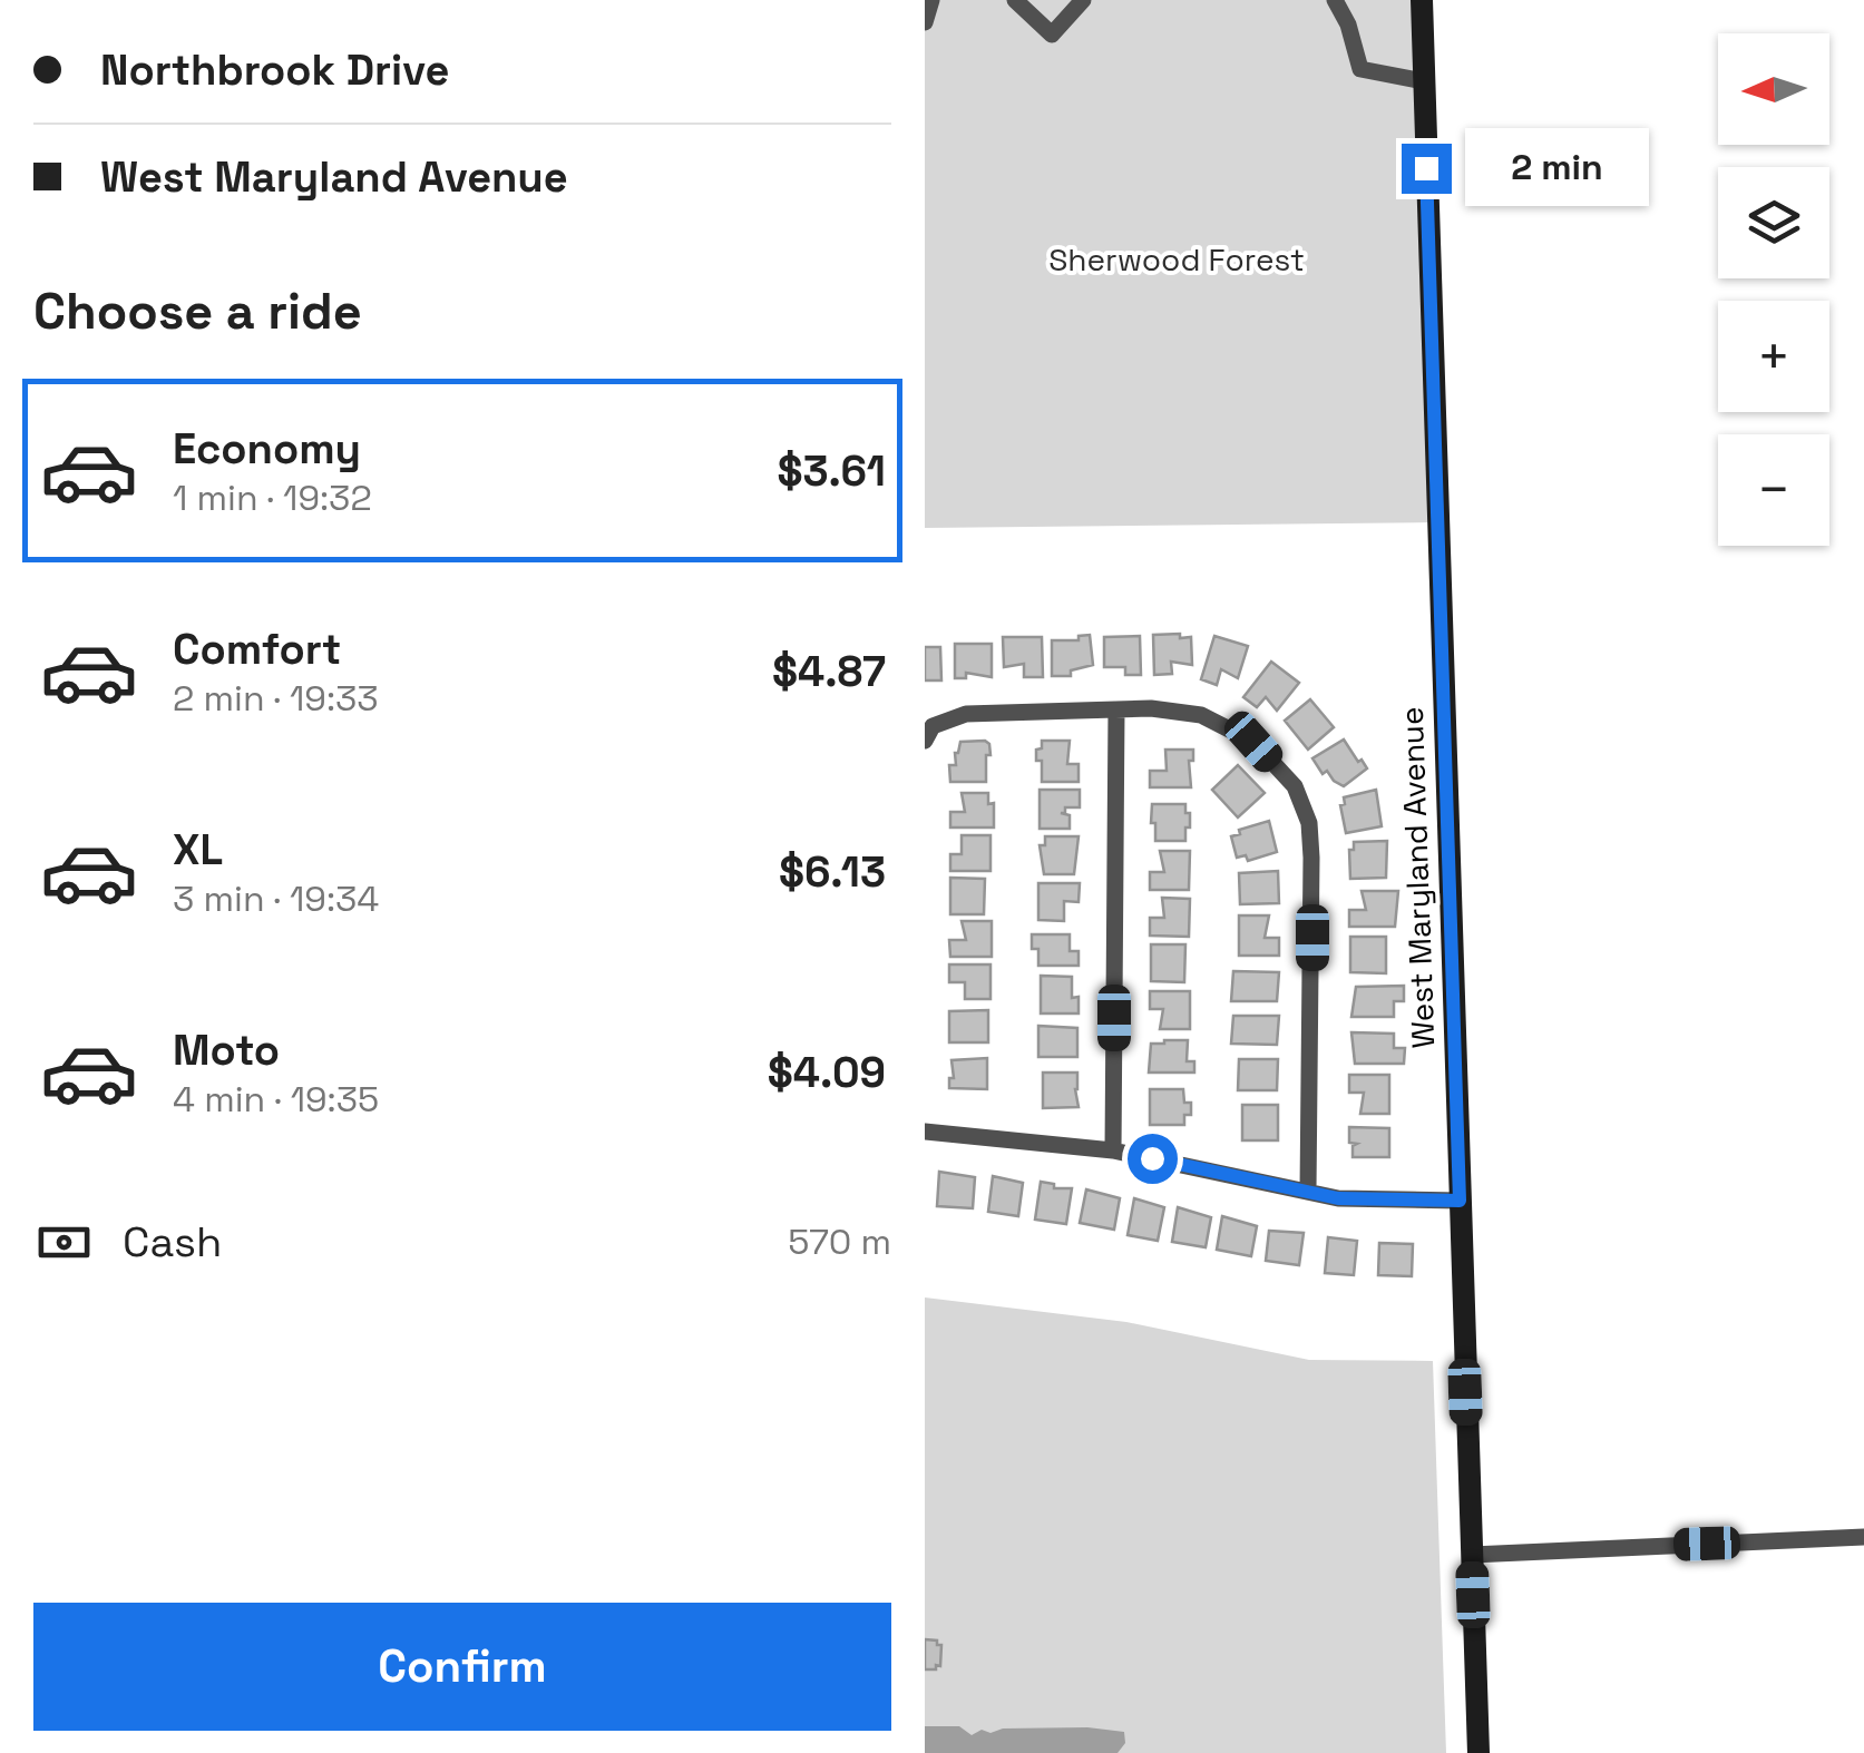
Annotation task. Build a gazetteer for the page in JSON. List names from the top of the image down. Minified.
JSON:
{"streets":{"street":["West Maryland Avenue"]},"parks":["Sherwood Forest"],"north":"left","page":{"banner":["Northbrook Drive","West Maryland Avenue"],"map_buttons":["+","−"],"bubble":"2 min","heading":"Choose a ride","list":[{"name":"Economy","note":"1 min · 19:32","value":"$3.61"},{"name":"Comfort","note":"2 min · 19:33","value":"$4.87"},{"name":"XL","note":"3 min · 19:34","value":"$6.13"},{"name":"Moto","note":"4 min · 19:35","value":"$4.09"}],"pay":["Cash","570 m"],"buttons":"Confirm"}}
